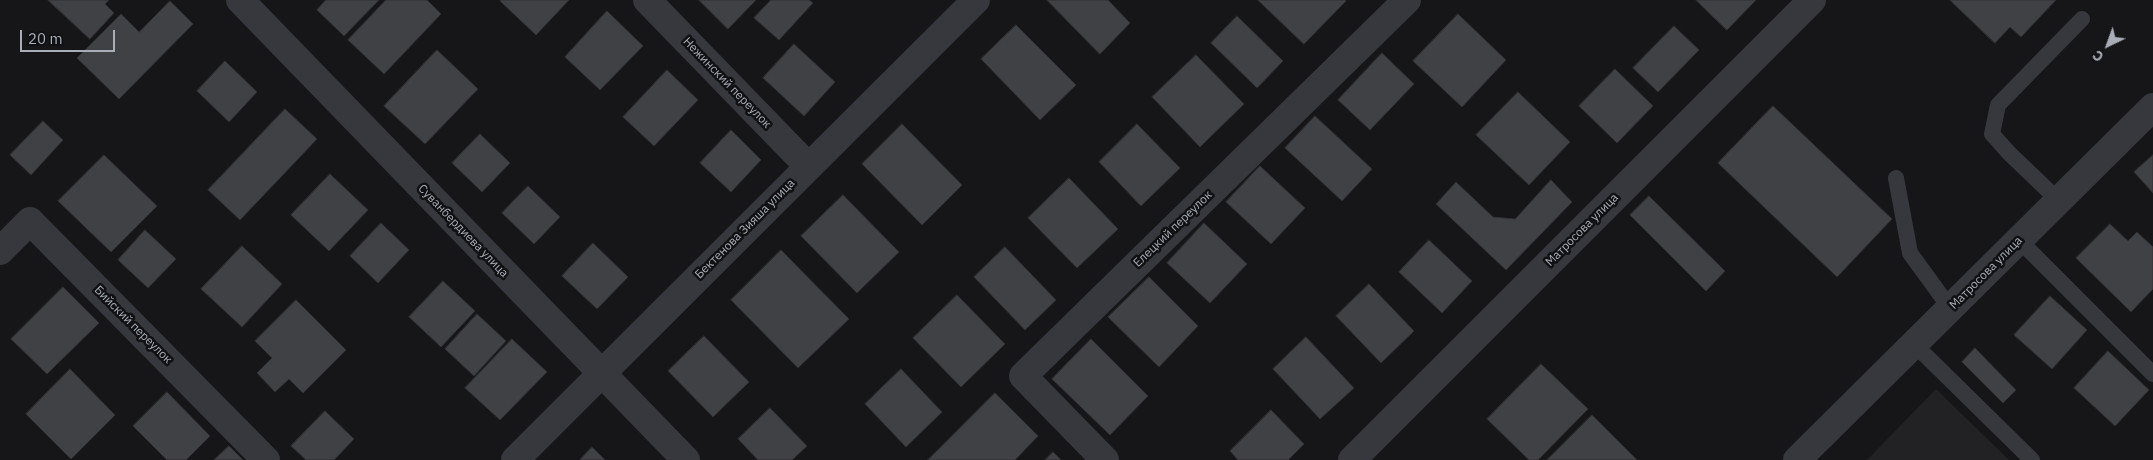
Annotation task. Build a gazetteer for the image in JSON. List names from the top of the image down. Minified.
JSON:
{"streets":{"street":["Нежинский переулок","Бектенова Зияша улица","Елецкий переулок","Матросова улица","Суванбердиева улица","Бийский переулок"]},"crossings":[["Нежинский переулок","Бектенова Зияша улица"],["Бектенова Зияша улица","Суванбердиева улица"]],"scale_bar":"20 m","north":"bottom left"}
